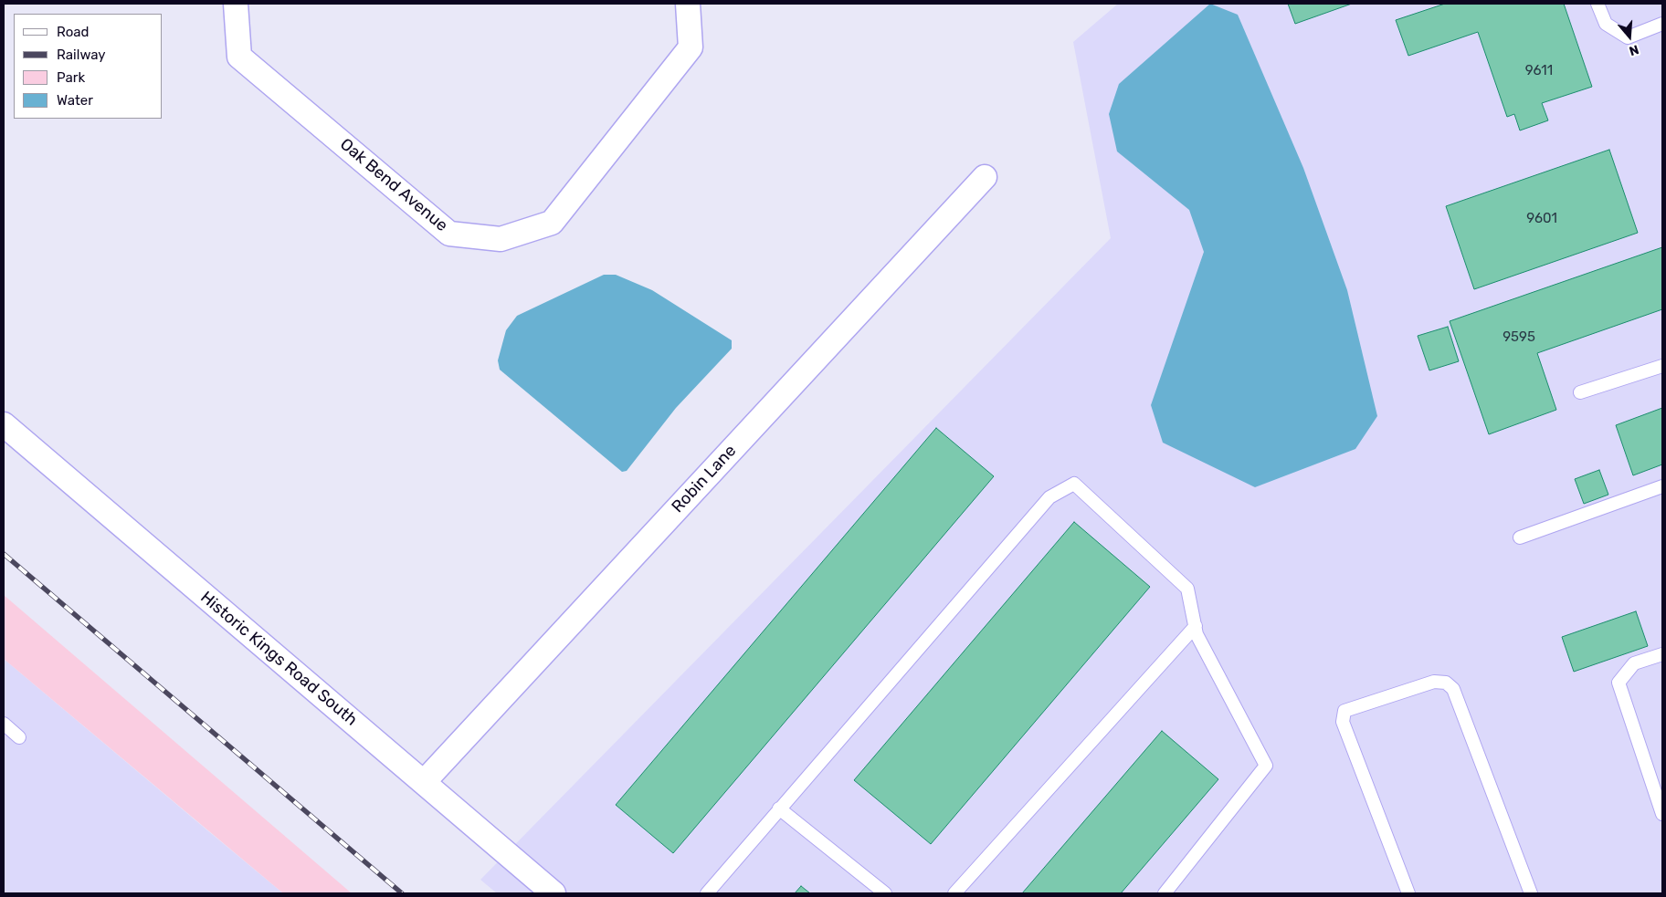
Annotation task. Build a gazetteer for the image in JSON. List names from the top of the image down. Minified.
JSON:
{"streets":{"street":["Oak Bend Avenue","Robin Lane","Historic Kings Road South"]},"crossings":[["Robin Lane","Historic Kings Road South"]],"house_numbers":["9611","9601","9595"],"legend":["Road","Railway","Park","Water"],"north":"bottom"}
